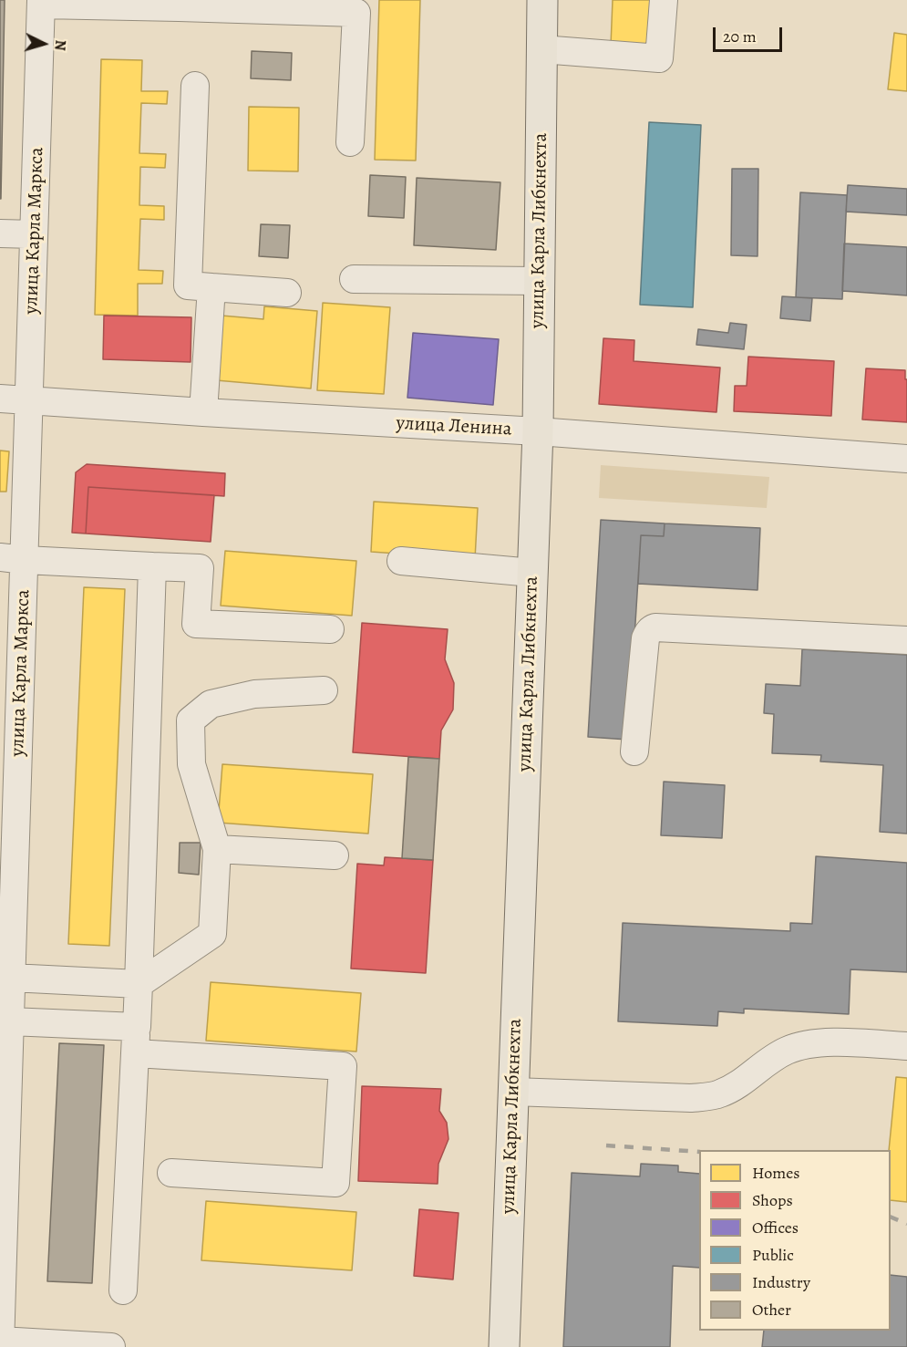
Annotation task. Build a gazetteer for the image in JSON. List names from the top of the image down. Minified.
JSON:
{"streets":{"main road":["улица Карла Либкнехта"],"street":["улица Карла Маркса","улица Ленина"]},"crossings":[["улица Карла Маркса","улица Ленина"],["улица Карла Либкнехта","улица Ленина"]],"legend":["Homes","Shops","Offices","Public","Industry","Other"],"scale_bar":"20 m","north":"right"}
